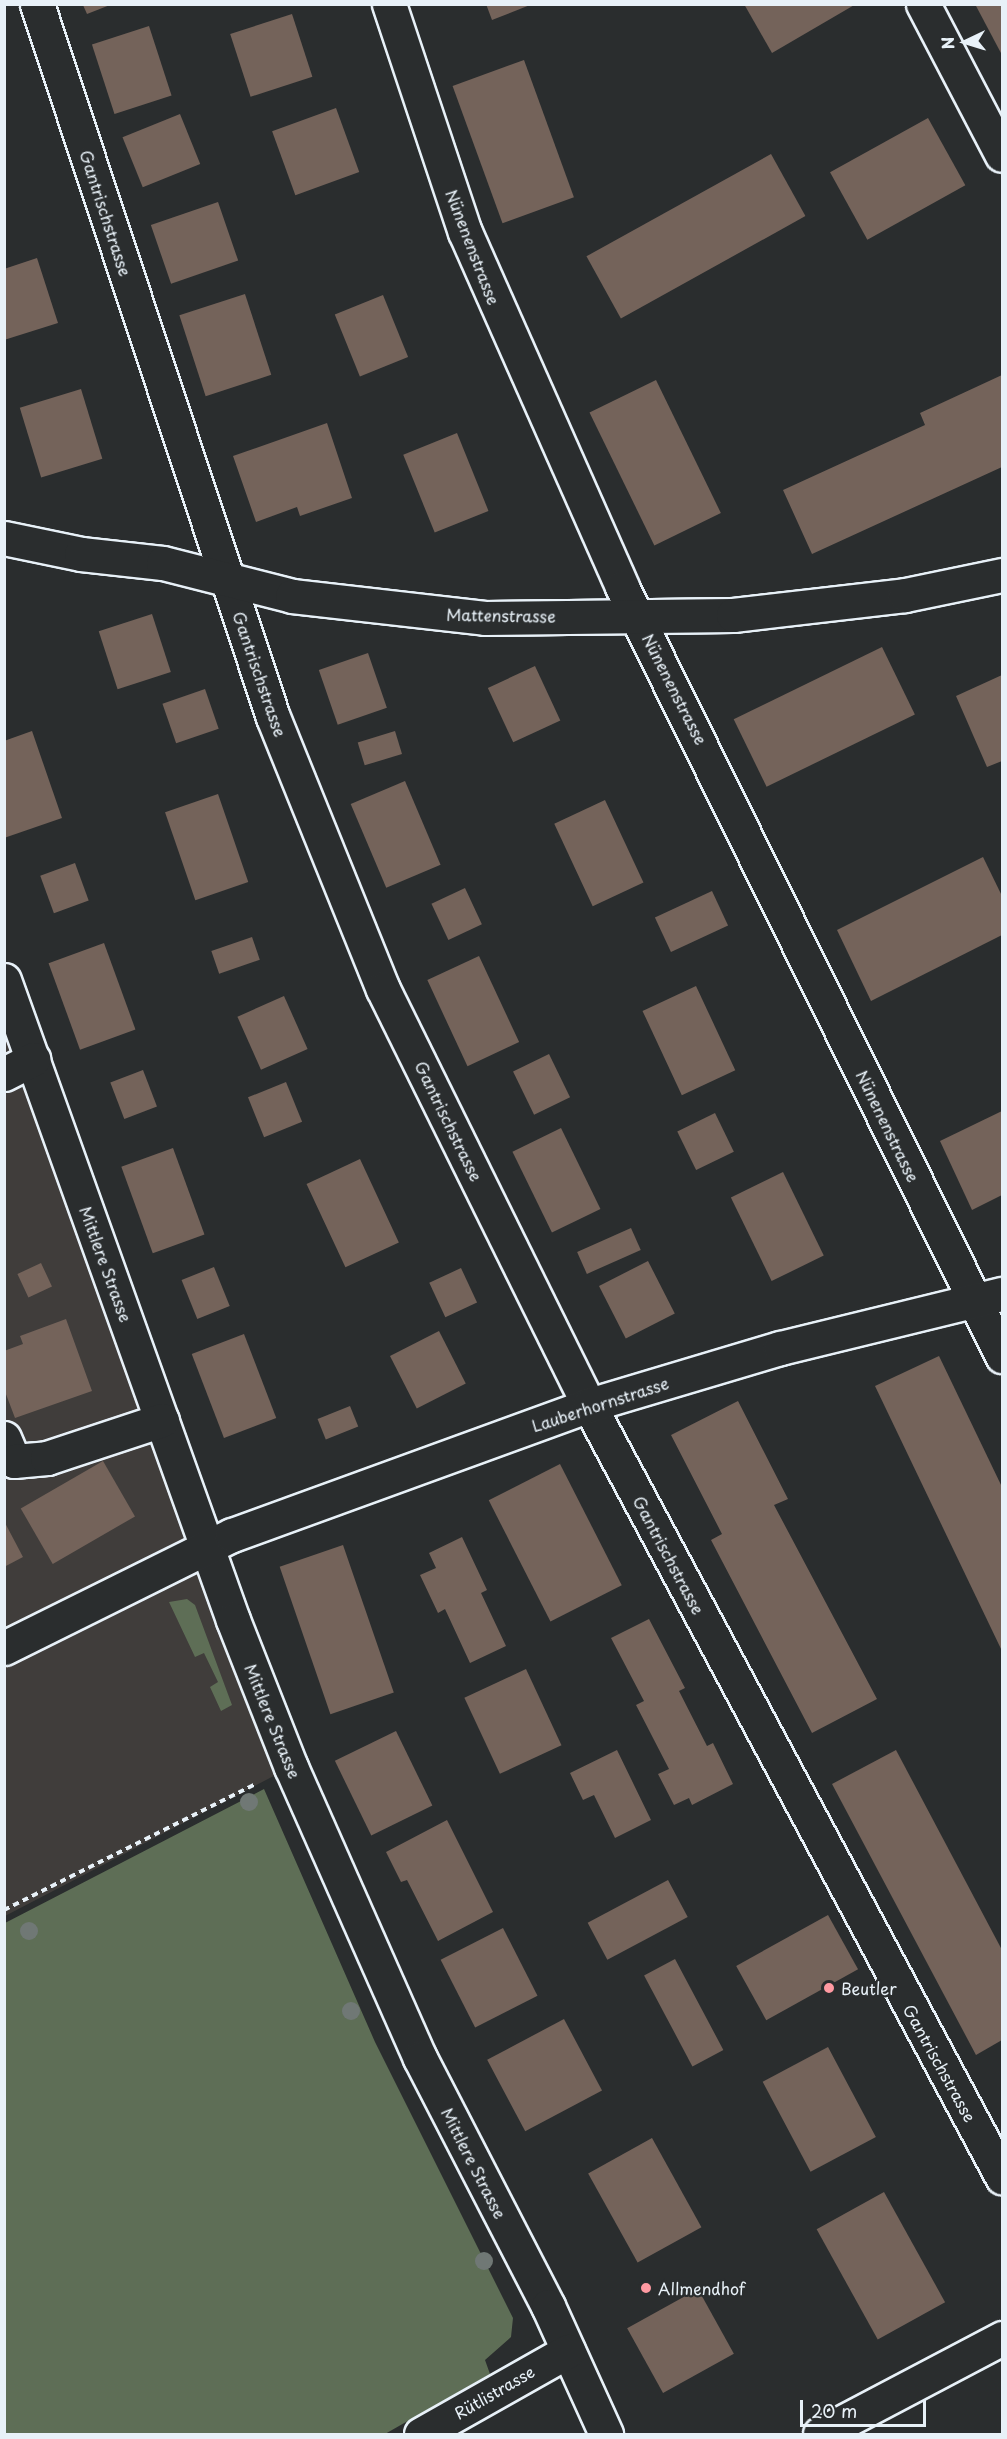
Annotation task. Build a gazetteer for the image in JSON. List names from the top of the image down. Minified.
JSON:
{"streets":{"street":["Gantrischstrasse","Nünenenstrasse","Mattenstrasse","Mittlere Strasse","Lauberhornstrasse","Rütlistrasse"]},"crossings":[["Gantrischstrasse","Mattenstrasse"],["Gantrischstrasse","Lauberhornstrasse"],["Nünenenstrasse","Mattenstrasse"],["Nünenenstrasse","Lauberhornstrasse"],["Mittlere Strasse","Lauberhornstrasse"],["Mittlere Strasse","Rütlistrasse"]],"places":["Beutler","Allmendhof"],"scale_bar":"20 m","north":"left"}
